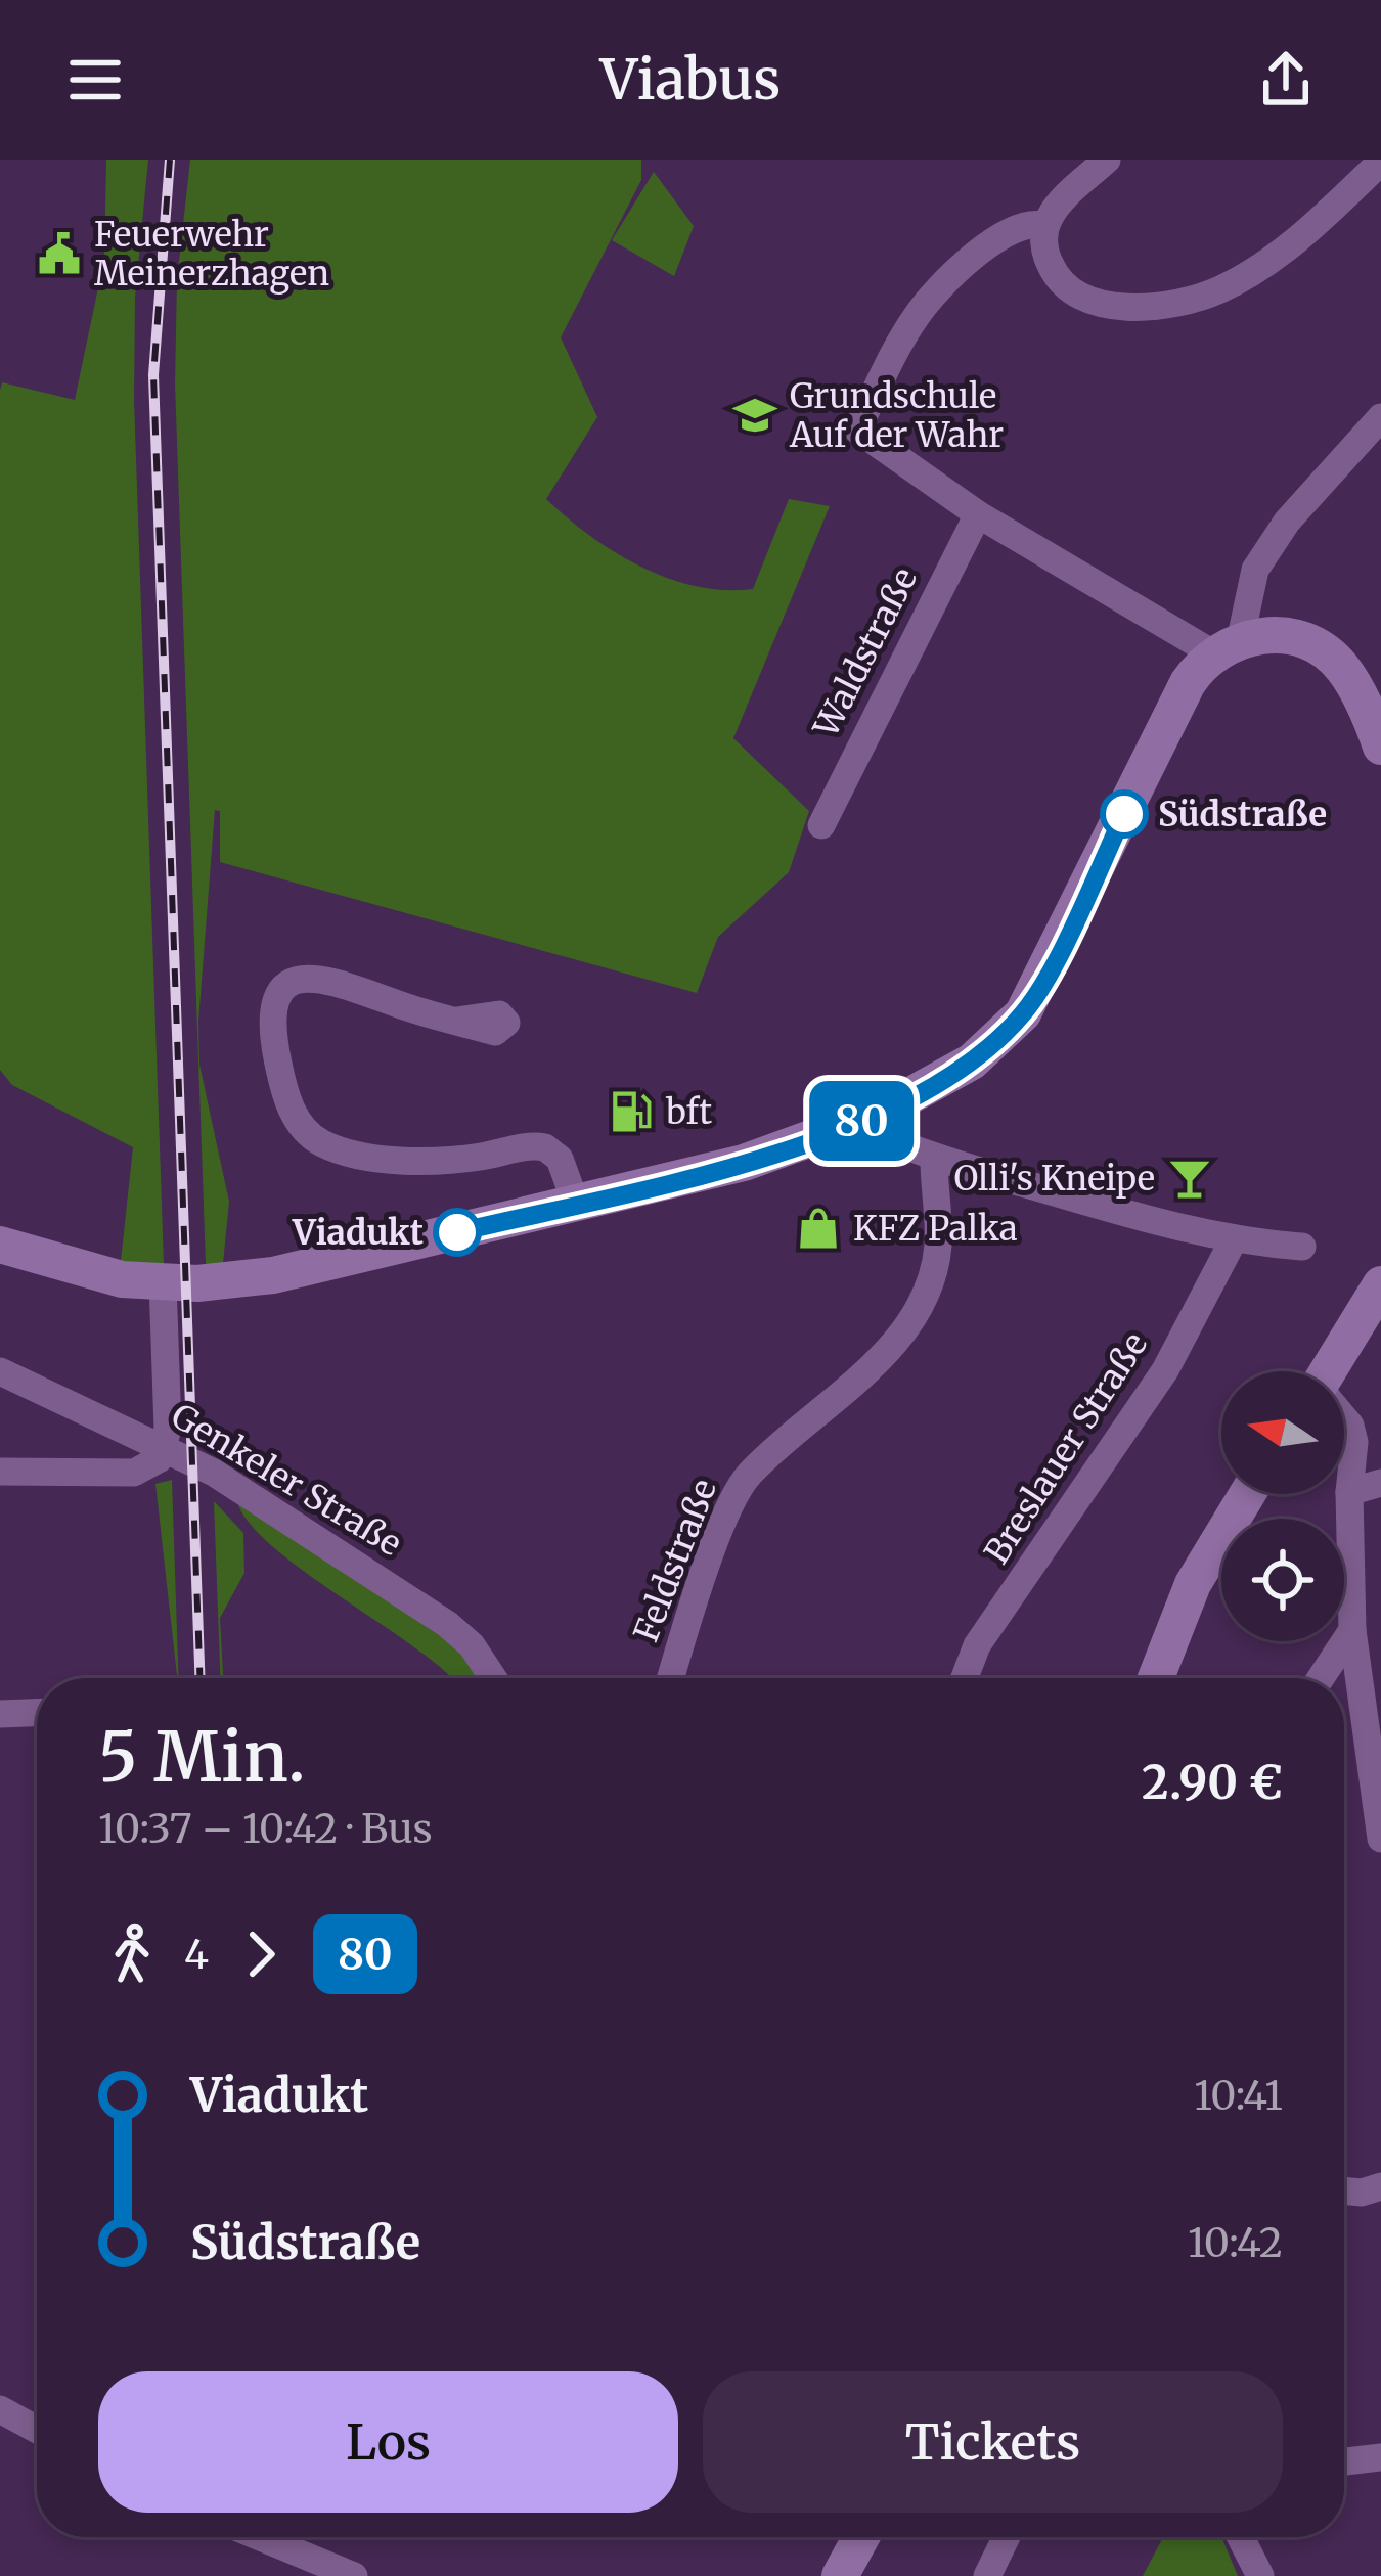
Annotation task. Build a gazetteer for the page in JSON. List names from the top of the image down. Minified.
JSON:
{"streets":{"street":["Waldstraße","Breslauer Straße","Genkeler Straße","Feldstraße"]},"places":{"public building":["Feuerwehr Meinerzhagen"],"school or university":["Grundschule Auf der Wahr"],"other":["Südstraße","Viadukt"],"fuel station":["bft"],"bar":["Olli's Kneipe"],"shop":["KFZ Palka"]},"lines":["bus line 80"],"north":"left","page":{"header":"Viabus","on_map":"80","heading":["5 Min.","10:37 – 10:42 · Bus","2.90 €"],"legs":["4","80"],"list":[{"name":"Viadukt","value":"10:41"},{"name":"Südstraße","value":"10:42"}],"buttons":["Los","Tickets"]}}
